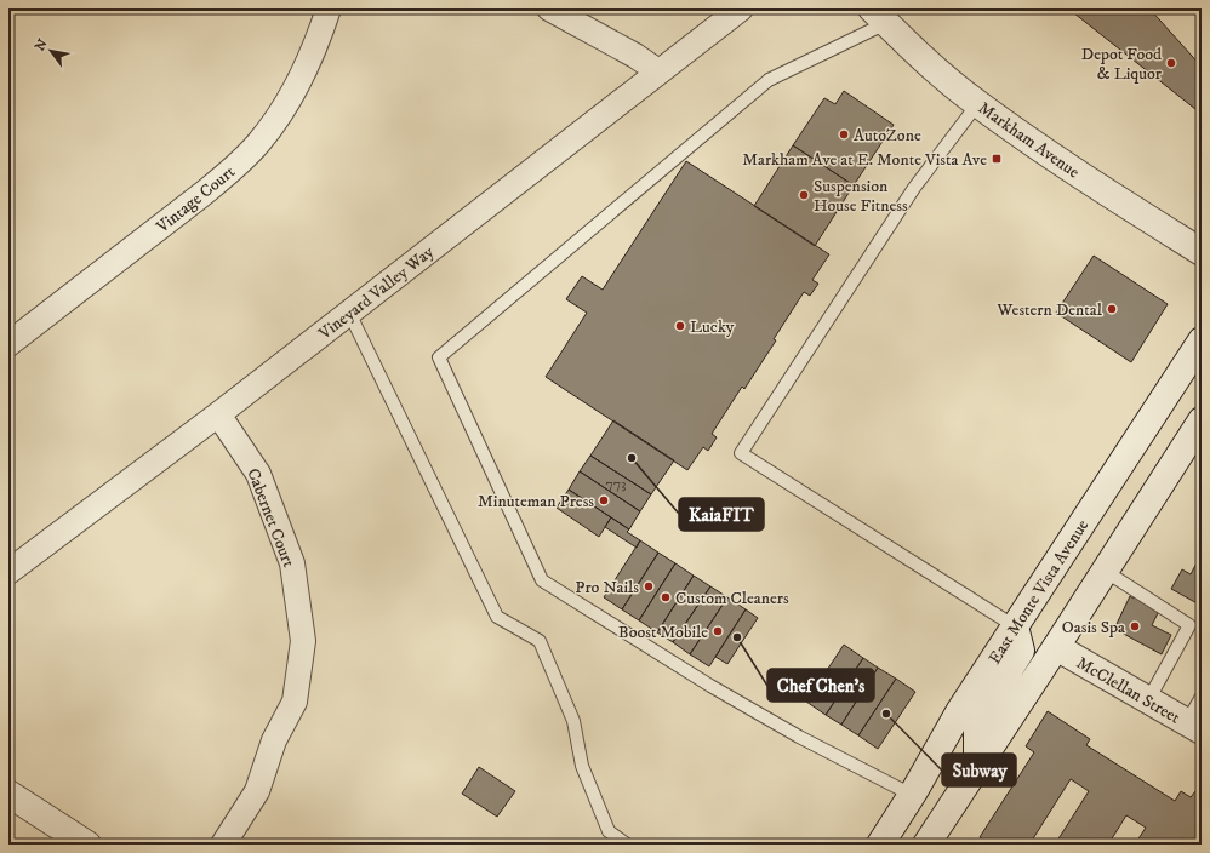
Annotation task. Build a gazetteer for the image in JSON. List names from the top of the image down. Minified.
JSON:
{"streets":{"main road":["Markham Avenue","East Monte Vista Avenue","McClellan Street"],"street":["Vintage Court","Vineyard Valley Way","Cabernet Court"]},"crossings":[["Vineyard Valley Way","Cabernet Court"]],"places":{"other":["Depot Food & Liquor","AutoZone","Suspension House Fitness","Western Dental","Lucky","KaiaFIT","Minuteman Press","Pro Nails","Custom Cleaners","Oasis Spa","Boost Mobile","Chef Chen's","Subway"],"transit":["Markham Ave at E. Monte Vista Ave"]},"house_numbers":["773"],"north":"top left"}
